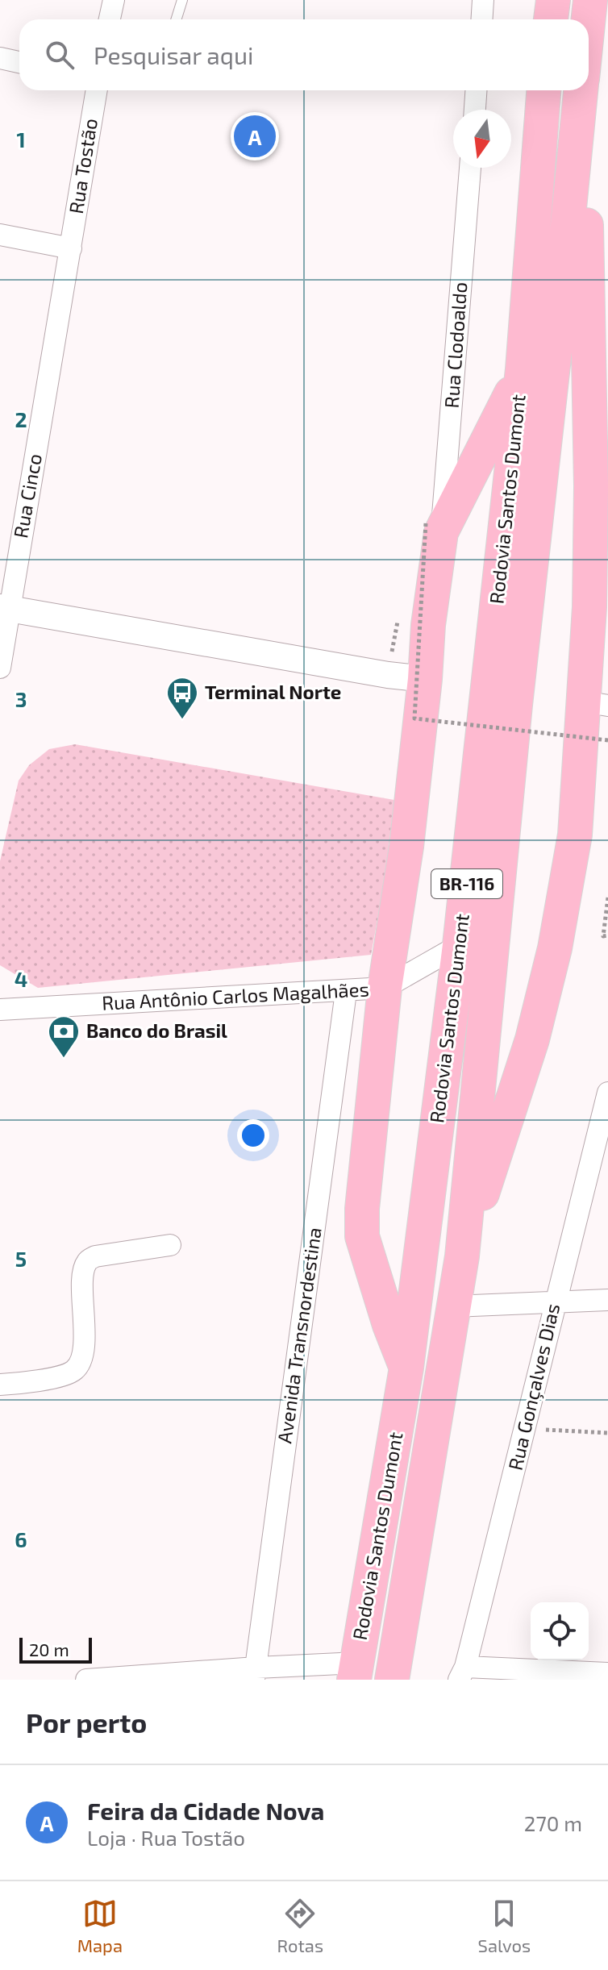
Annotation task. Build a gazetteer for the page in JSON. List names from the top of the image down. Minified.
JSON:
{"streets":{"highway":["Rodovia Santos Dumont","BR-116"],"street":["Rua Tostão","Rua Clodoaldo","Rua Cinco","Rua Antônio Carlos Magalhães","Avenida Transnordestina","Rua Gonçalves Dias"]},"crossings":[["Rua Tostão","Rua Cinco"],["Rua Clodoaldo","BR-116"],["Rodovia Santos Dumont","BR-116"],["Rodovia Santos Dumont","Rua Antônio Carlos Magalhães"],["BR-116","Rua Antônio Carlos Magalhães"],["Rua Antônio Carlos Magalhães","Avenida Transnordestina"]],"places":{"bus stop":["Terminal Norte"],"bank":["Banco do Brasil"]},"scale_bar":"20 m","north":"bottom","page":{"search":"Pesquisar aqui","pins":"A","scale":"20 m","heading":"Por perto","list":[{"mark":"A","name":"Feira da Cidade Nova","note":"Loja · Rua Tostão","value":"270 m"}],"nav":["Mapa","Rotas","Salvos"]},"grid":{"rows":["1","2","3","4","5","6"]}}
